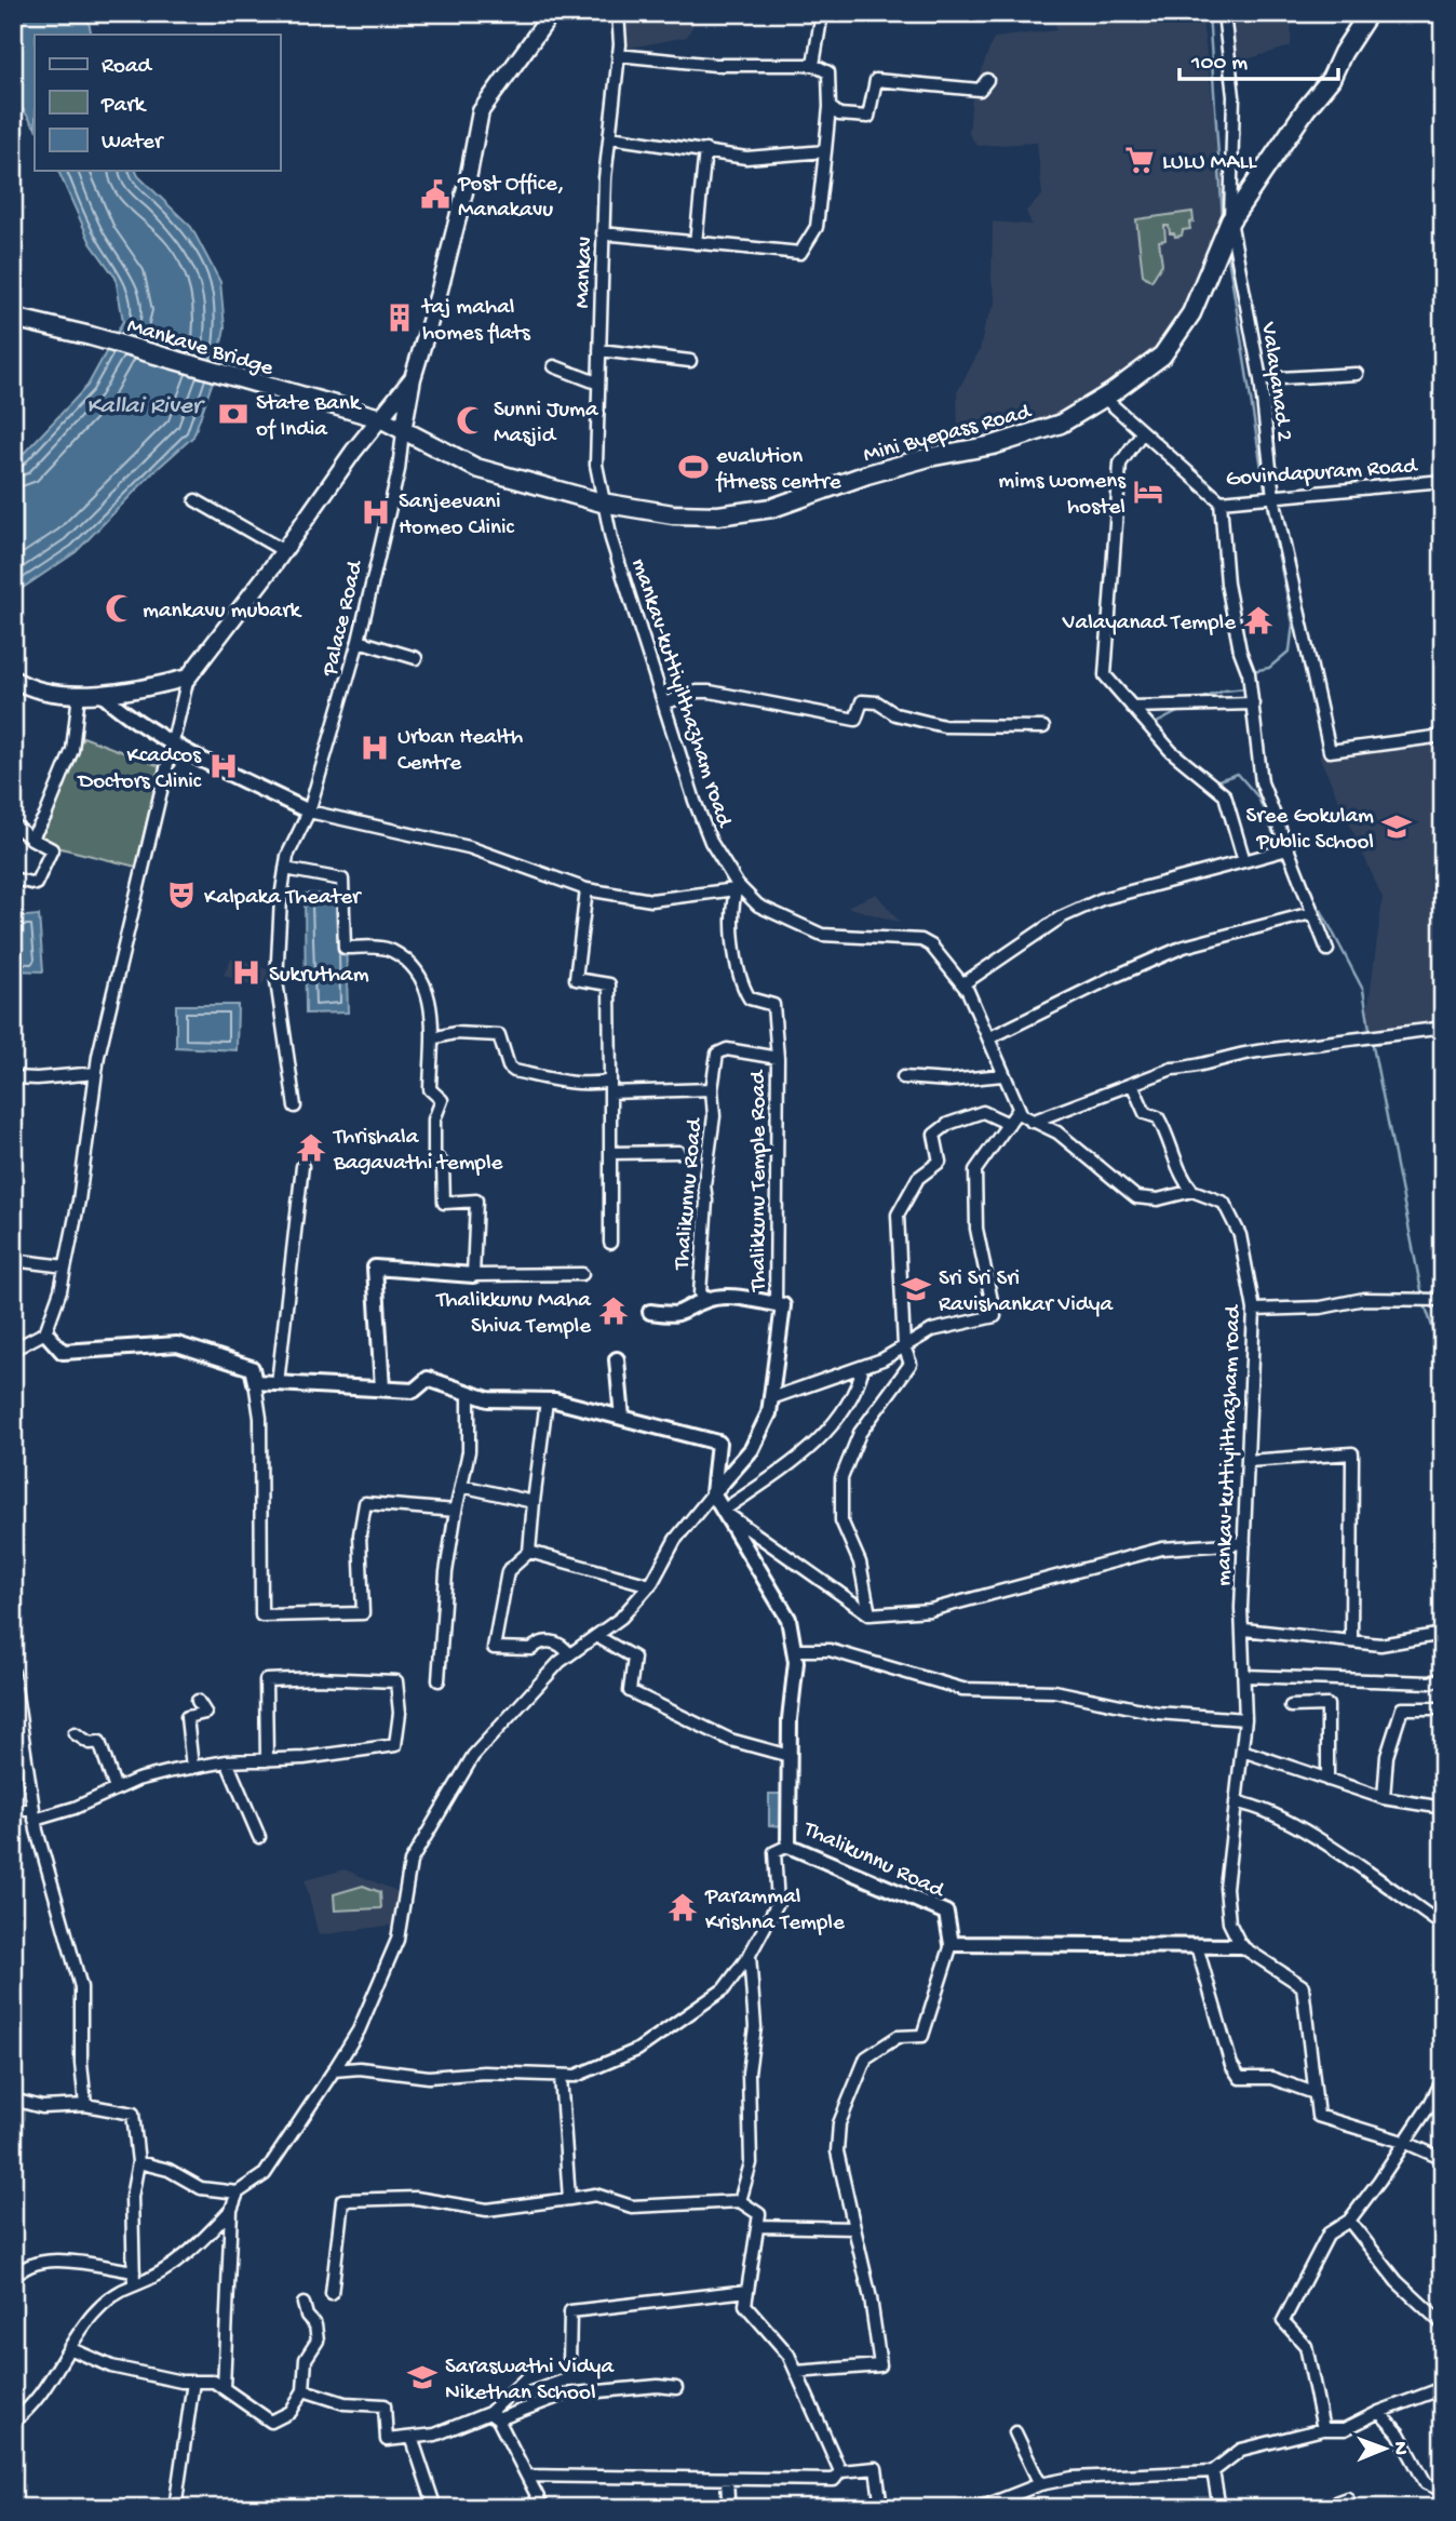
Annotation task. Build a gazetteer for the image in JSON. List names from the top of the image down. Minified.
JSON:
{"streets":{"main road":["Mankave Bridge","Mini Byepass Road"],"street":["Mankav","Valayanad 2","Govindapuram Road","Palace Road","mankav-kuttiyilthazham road","Thalikkunu Temple Road","Thalikunnu Road"]},"crossings":[["Mankav","Mini Byepass Road"],["Mankav","mankav-kuttiyilthazham road"],["Mankave Bridge","Mini Byepass Road"],["Valayanad 2","Mini Byepass Road"],["Valayanad 2","Govindapuram Road"],["Mini Byepass Road","Govindapuram Road"],["Mini Byepass Road","Palace Road"],["Mini Byepass Road","mankav-kuttiyilthazham road"],["Thalikkunu Temple Road","Thalikunnu Road"]],"water":["Kallai River"],"places":{"supermarket":["LULU MALL"],"public building":["Post Office, Manakavu"],"building":["taj mahal homes flats"],"bank":["State Bank of India"],"mosque":["Sunni Juma Masjid","mankavu mubark"],"sports":["evalution fitness centre"],"hotel":["mims womens hostel"],"hospital":["Sanjeevani Homeo Clinic","Urban Health Centre","Kcadcos Doctors Clinic","Sukrutham"],"temple":["Valayanad Temple","Thrishala Bagavathi temple","Thalikkunu Maha Shiva Temple","Parammal Krishna Temple"],"school or university":["Sree Gokulam Public School","Sri Sri Sri Ravishankar Vidya","Saraswathi Vidya Nikethan School"],"theatre":["Kalpaka Theater"]},"legend":["Road","Park","Water"],"scale_bar":"100 m","north":"right"}
